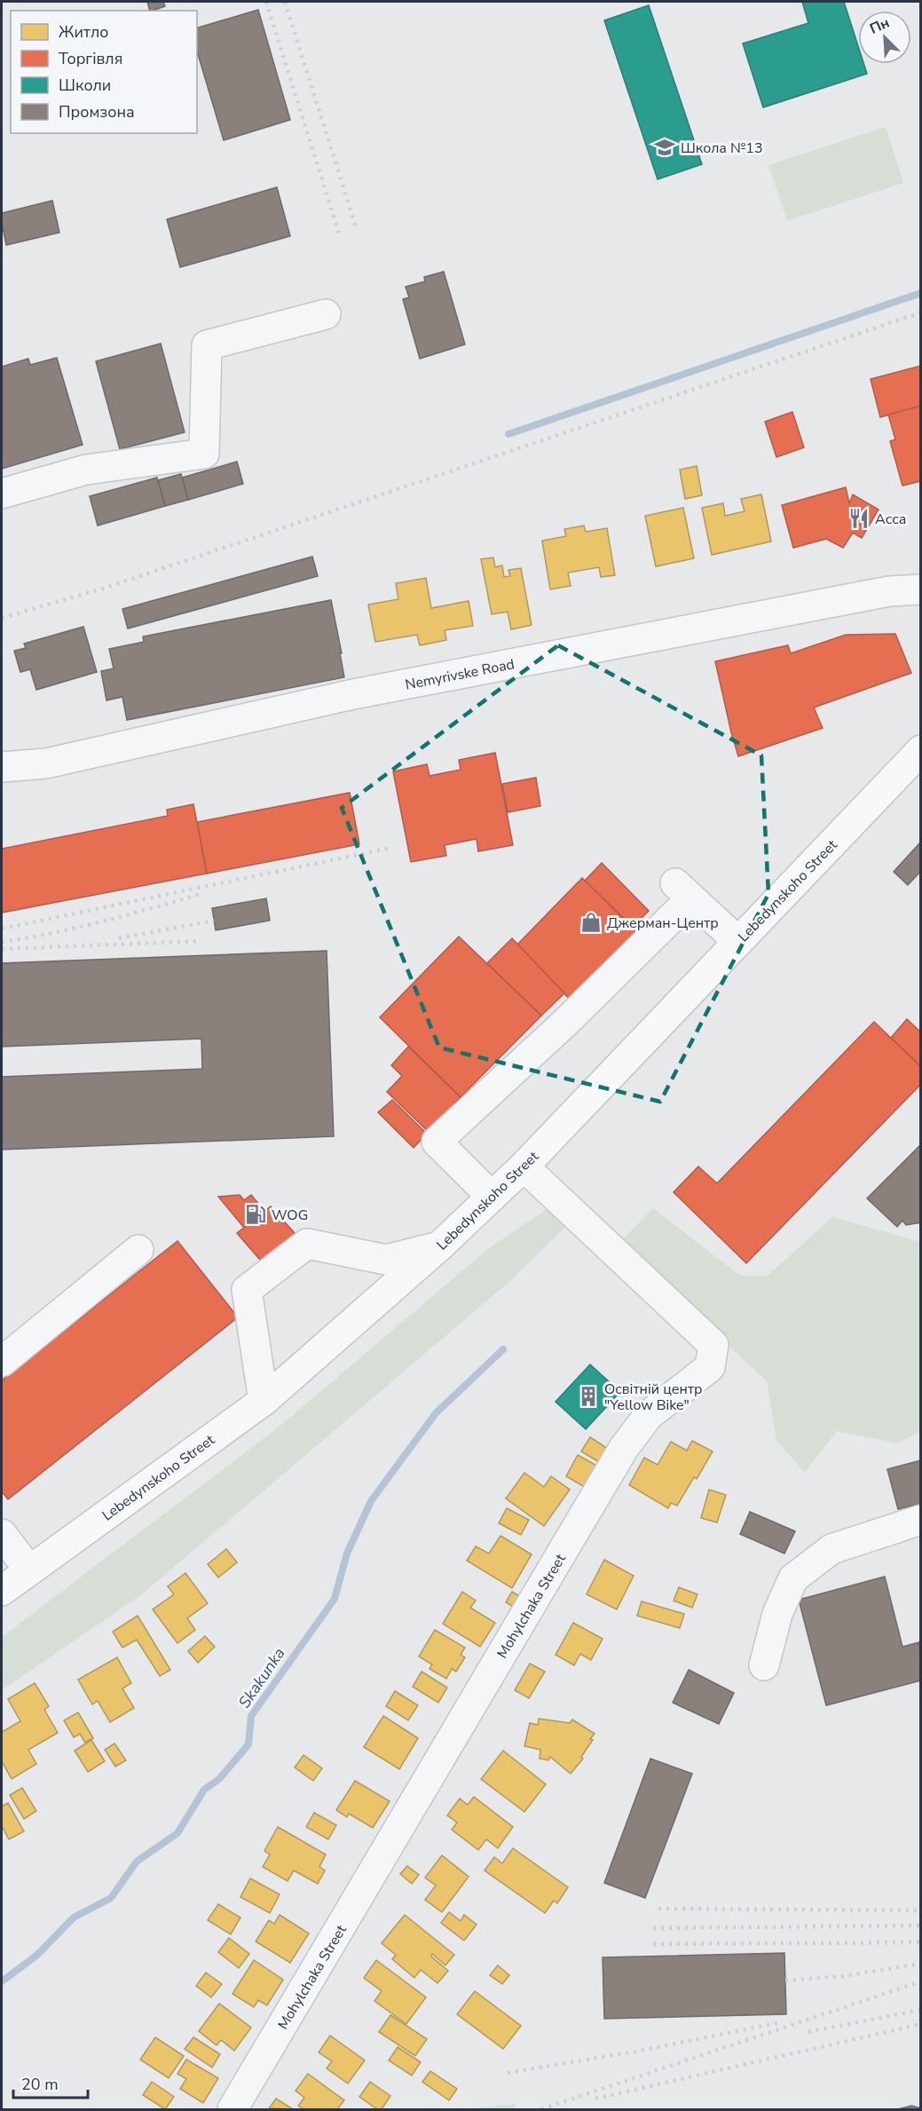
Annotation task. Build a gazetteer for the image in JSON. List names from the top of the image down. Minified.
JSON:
{"streets":{"main road":["Lebedynskoho Street"],"street":["Nemyrivske Road","Mohylchaka Street"]},"crossings":[["Lebedynskoho Street","Mohylchaka Street"]],"water":["Skakunka"],"places":{"school or university":["Школа №13"],"restaurant":["Асса"],"shop":["Джерман-Центр"],"fuel station":["WOG"],"building":["Освітній центр \"Yellow Bike\""]},"legend":["Житло","Торгівля","Школи","Промзона"],"scale_bar":"20 m","north":"top left"}
